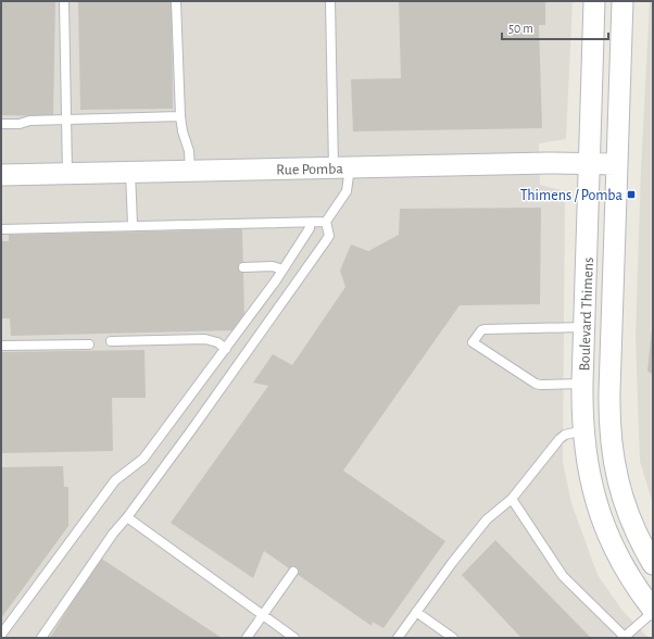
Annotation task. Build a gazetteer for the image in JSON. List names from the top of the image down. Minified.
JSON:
{"streets":{"street":["Rue Pomba","Boulevard Thimens"]},"crossings":[["Rue Pomba","Boulevard Thimens"]],"places":{"transit":["Thimens / Pomba"]},"scale_bar":"50 m"}
